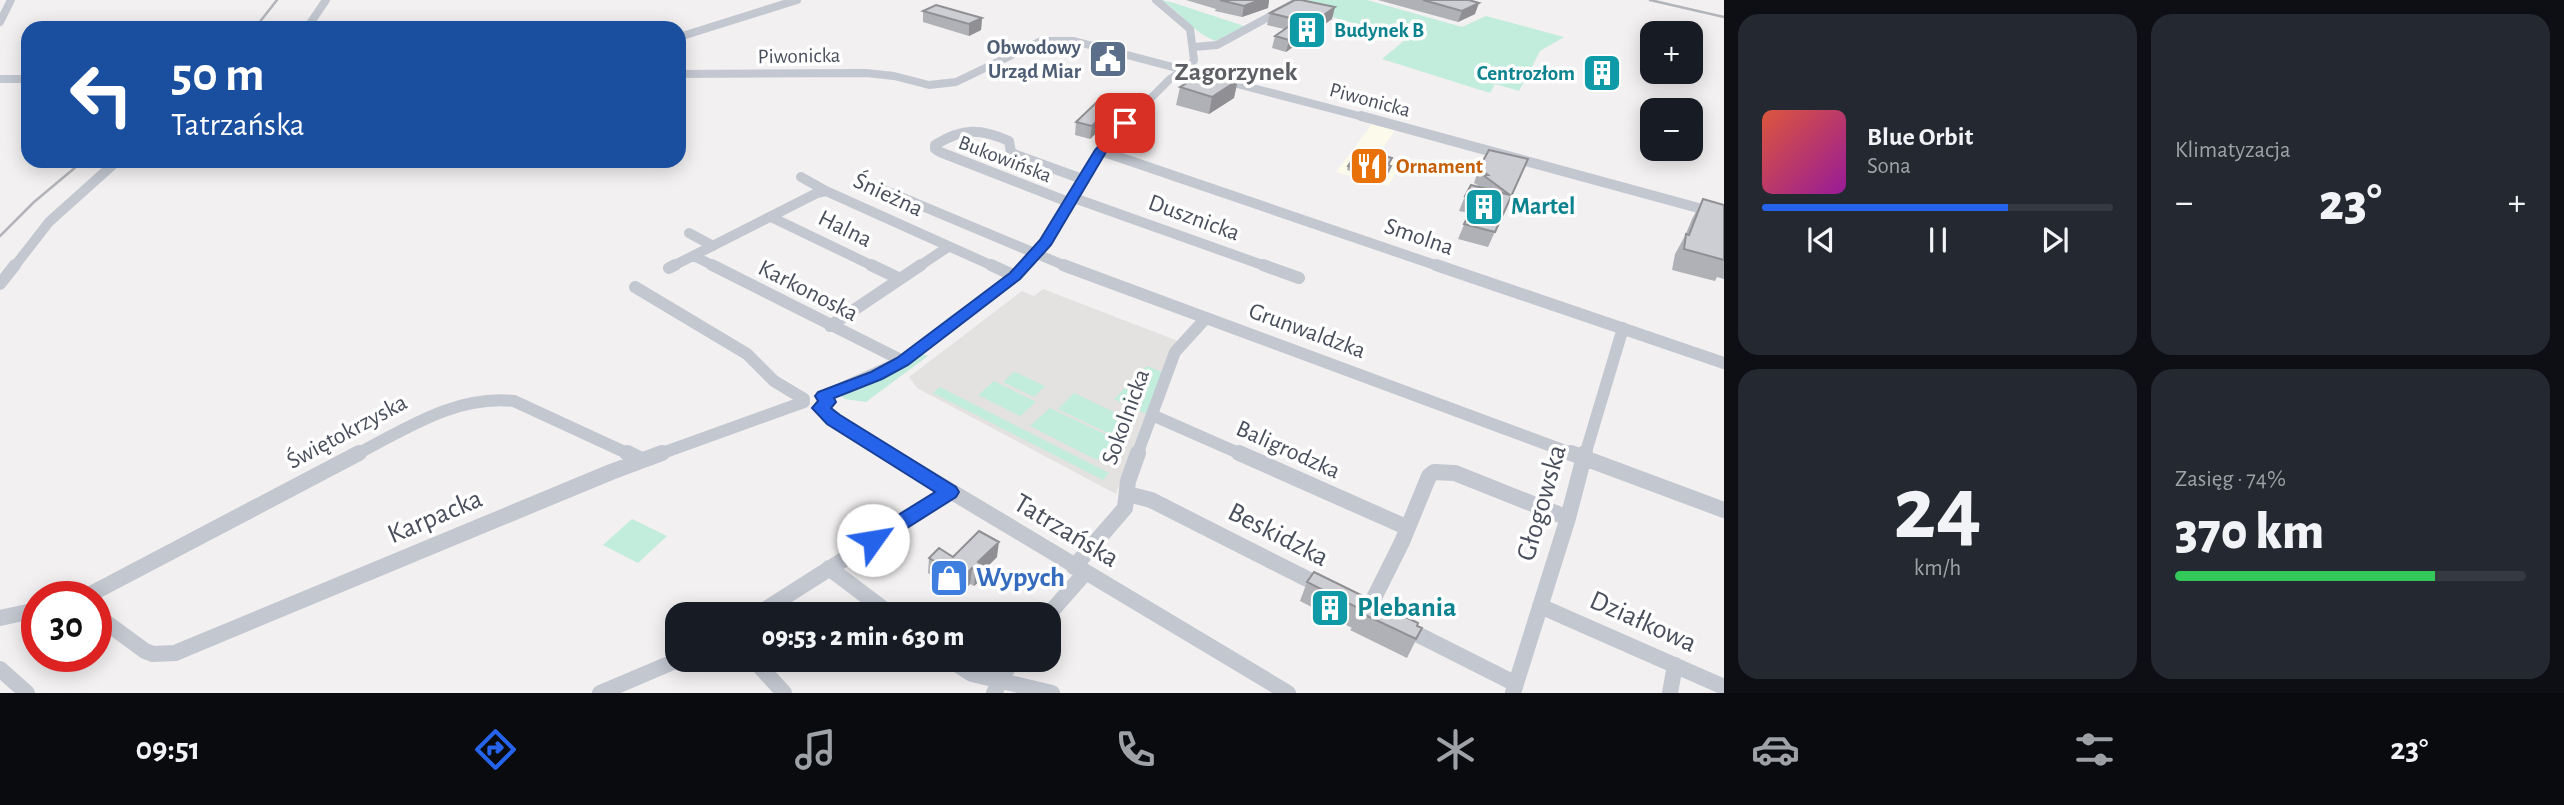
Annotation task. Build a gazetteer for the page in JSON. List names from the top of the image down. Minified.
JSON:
{"streets":{"street":["Piwonicka","Bukowińska","Śnieżna","Dusznicka","Halna","Smolna","Karkonoska","Grunwaldzka","Sokolnicka","Świętokrzyska","Baligrodzka","Głogowska","Karpacka","Tatrzańska","Beskidzka","Działkowa"]},"crossings":[["Bukowińska","Dusznicka"],["Śnieżna","Halna"],["Śnieżna","Karkonoska"],["Smolna","Głogowska"],["Grunwaldzka","Sokolnicka"],["Grunwaldzka","Głogowska"],["Sokolnicka","Baligrodzka"],["Sokolnicka","Tatrzańska"],["Sokolnicka","Beskidzka"],["Świętokrzyska","Karpacka"],["Głogowska","Działkowa"],["Karpacka","Tatrzańska"]],"districts":["Zagorzynek"],"places":{"building":["Budynek B","Centrozłom","Martel","Plebania"],"public building":["Obwodowy Urząd Miar"],"restaurant":["Ornament"],"shop":["Wypych"]},"page":{"tile":["Klimatyzacja",["24","km/h"],["Zasięg · 74%","370 km"]],"map_buttons":["+","−"],"turn":["50 m","Tatrzańska"],"song":["Blue Orbit","Sona"],"heat":["−","23°","+"],"limit":"30","trip":"09:53 · 2 min · 630 m","tabs":["09:51","23°"]}}
